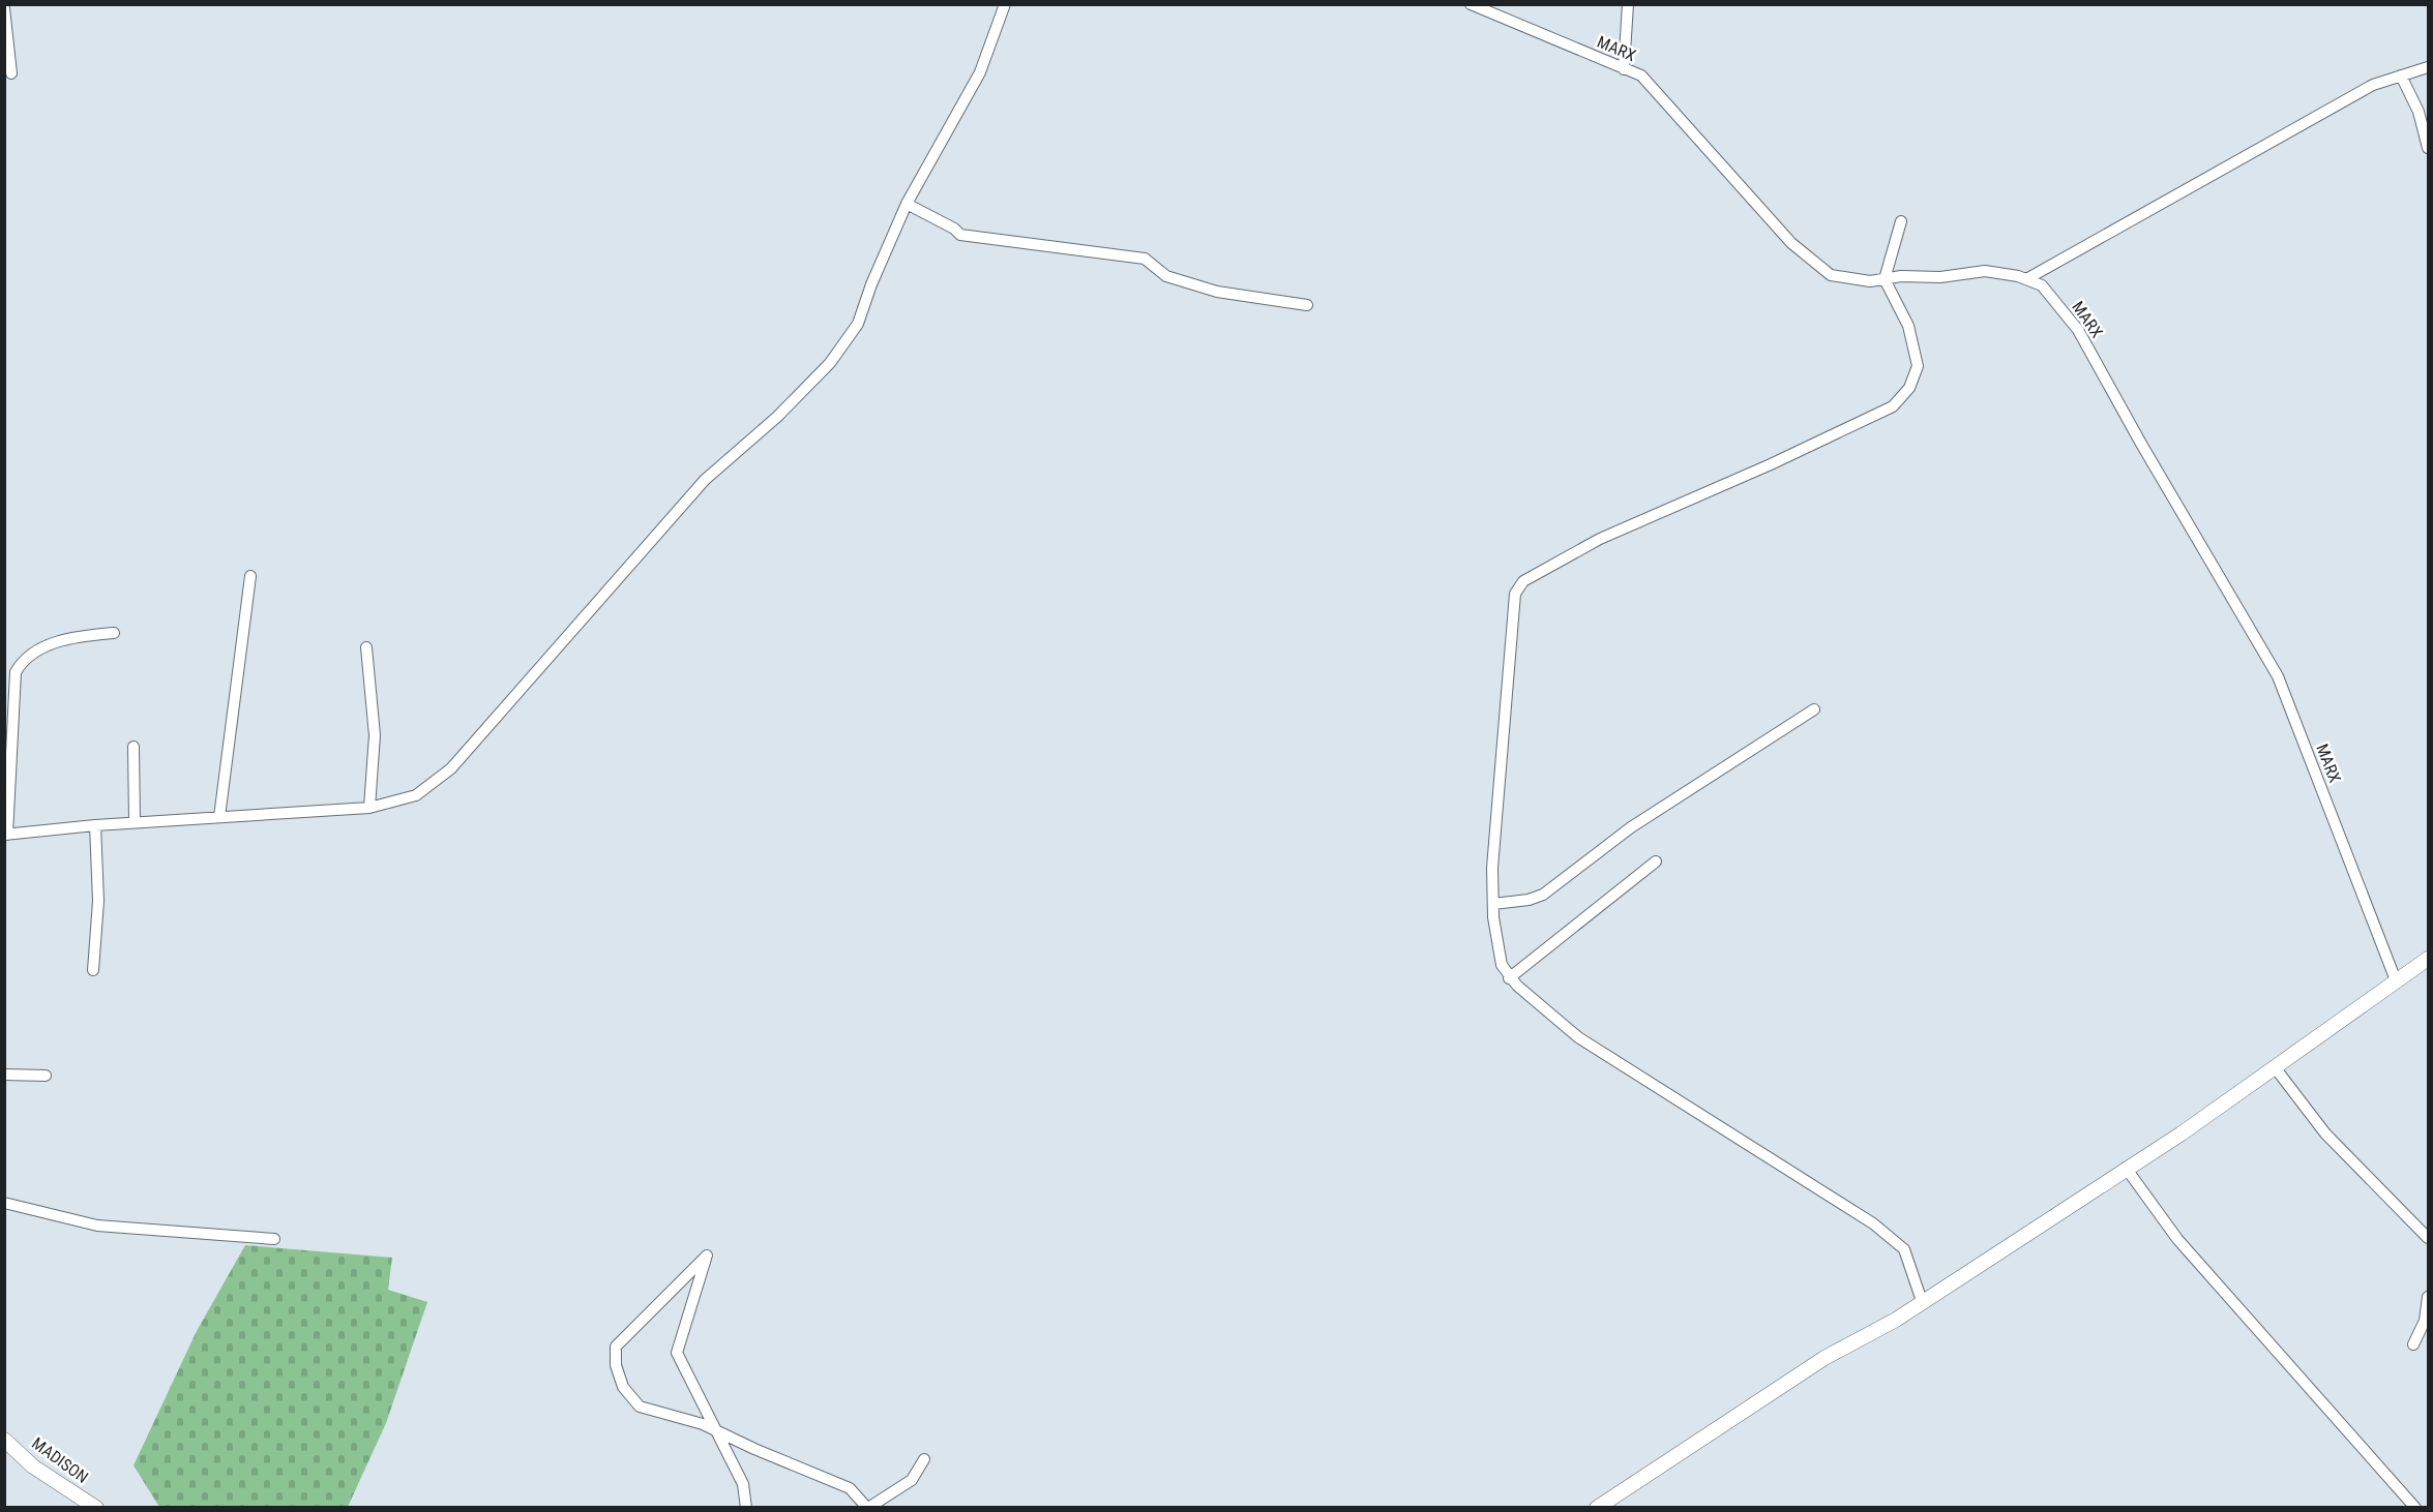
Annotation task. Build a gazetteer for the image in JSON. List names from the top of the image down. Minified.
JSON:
{"streets":{"street":["MARX","MADISON"]}}
